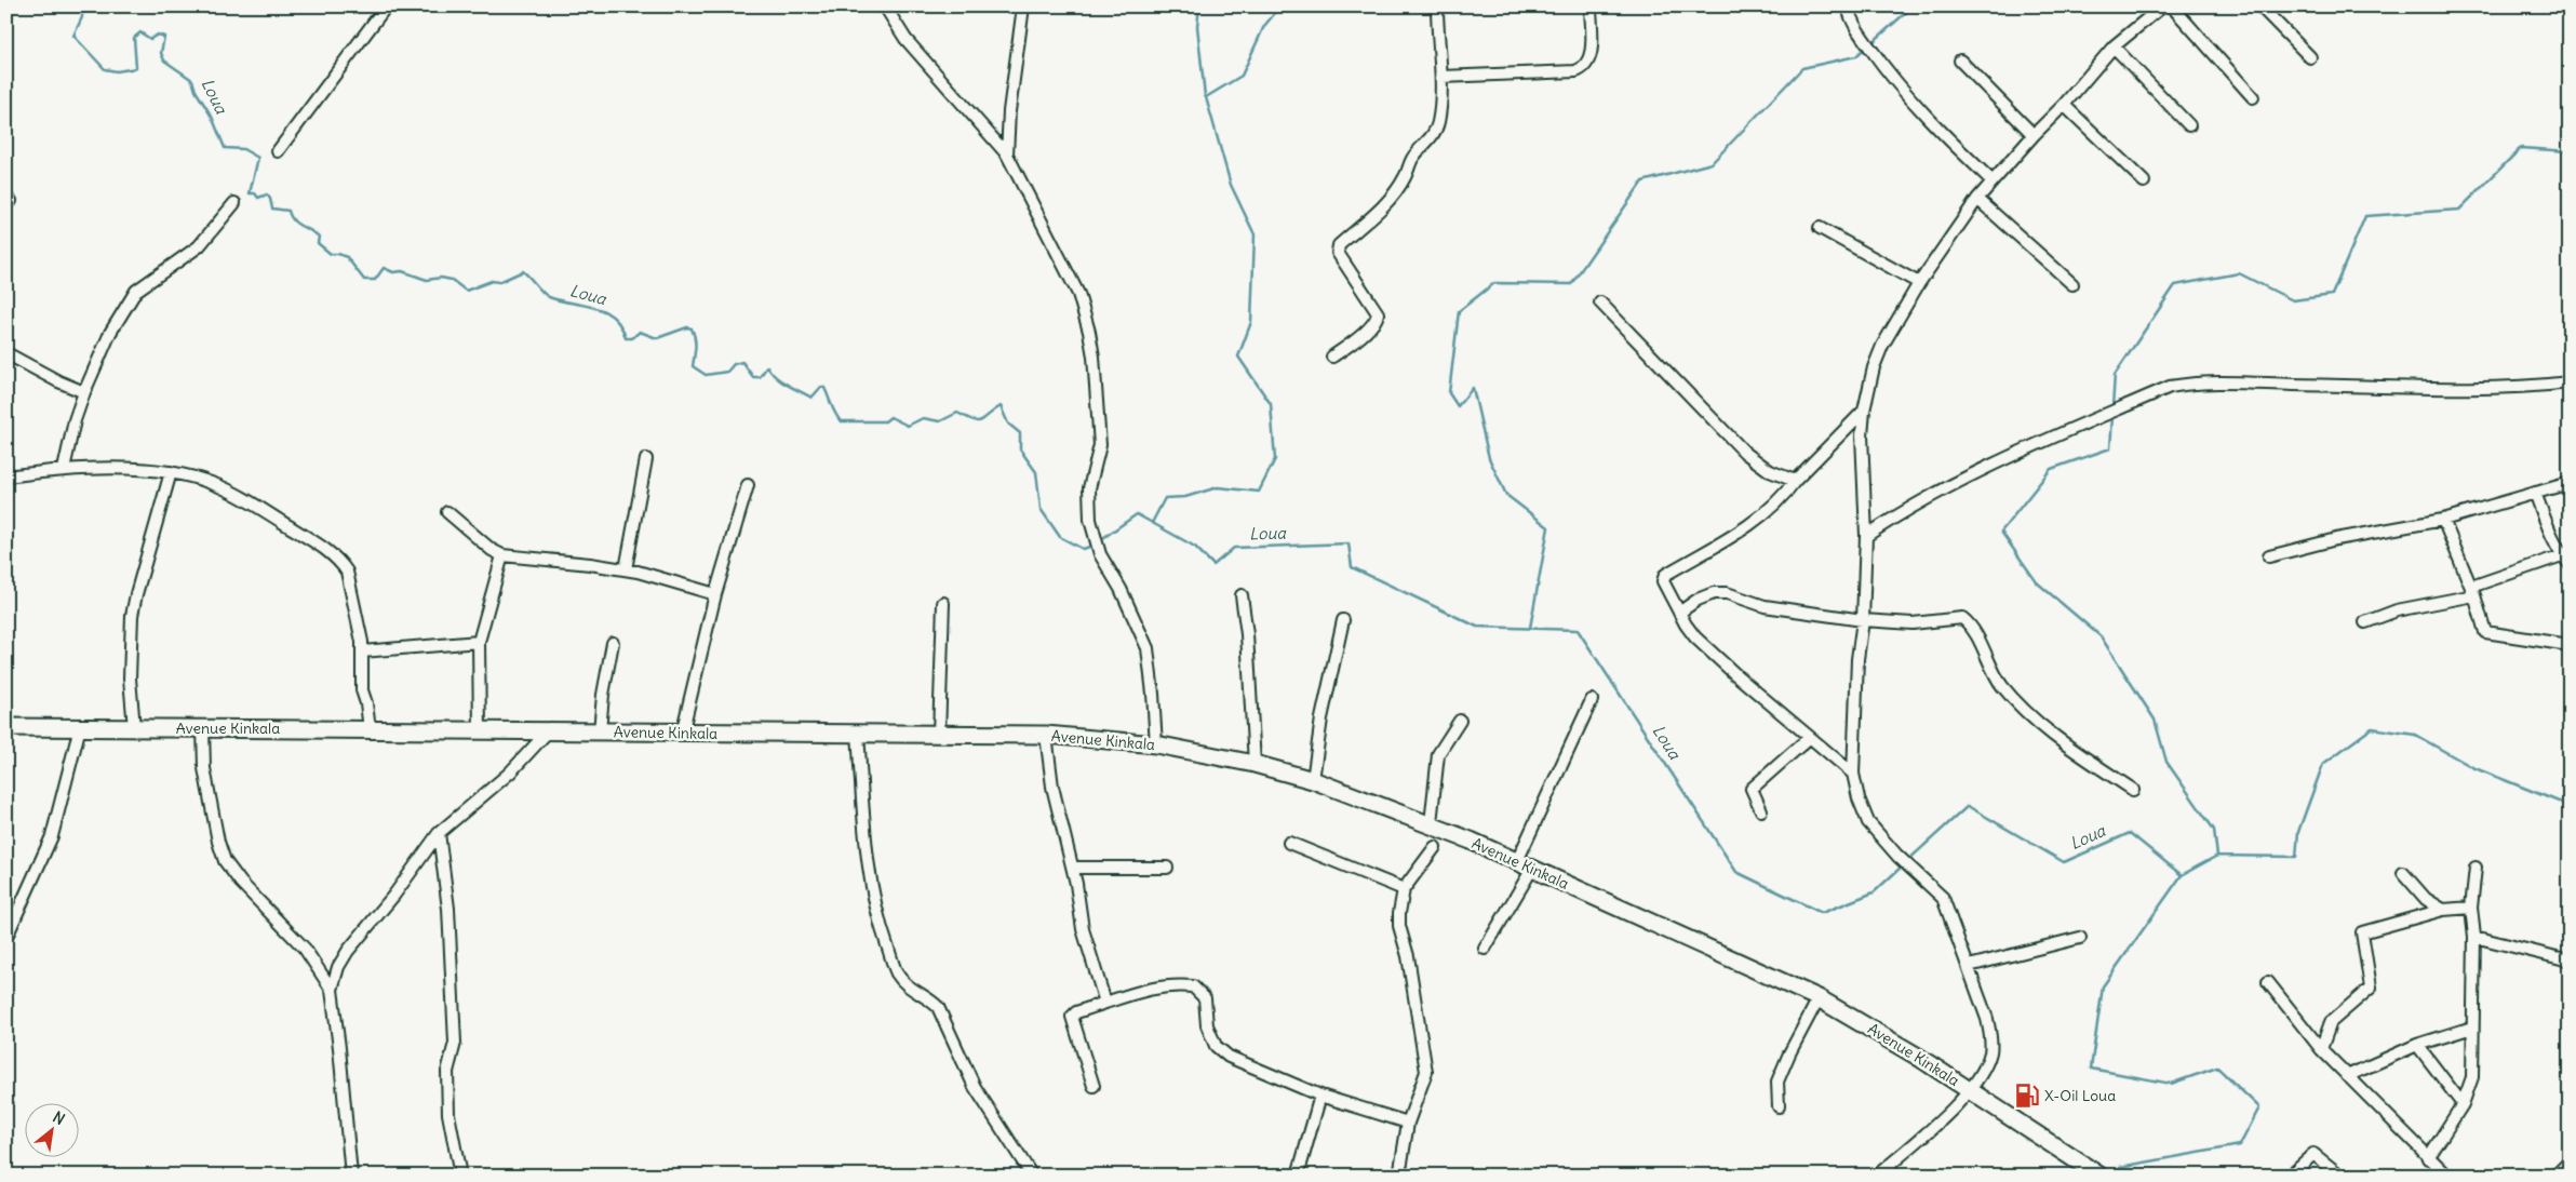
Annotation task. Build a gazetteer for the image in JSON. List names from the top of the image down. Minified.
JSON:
{"streets":{"main road":["Avenue Kinkala"]},"water":["Loua"],"places":{"fuel station":["X-Oil Loua"]},"north":"top right"}
